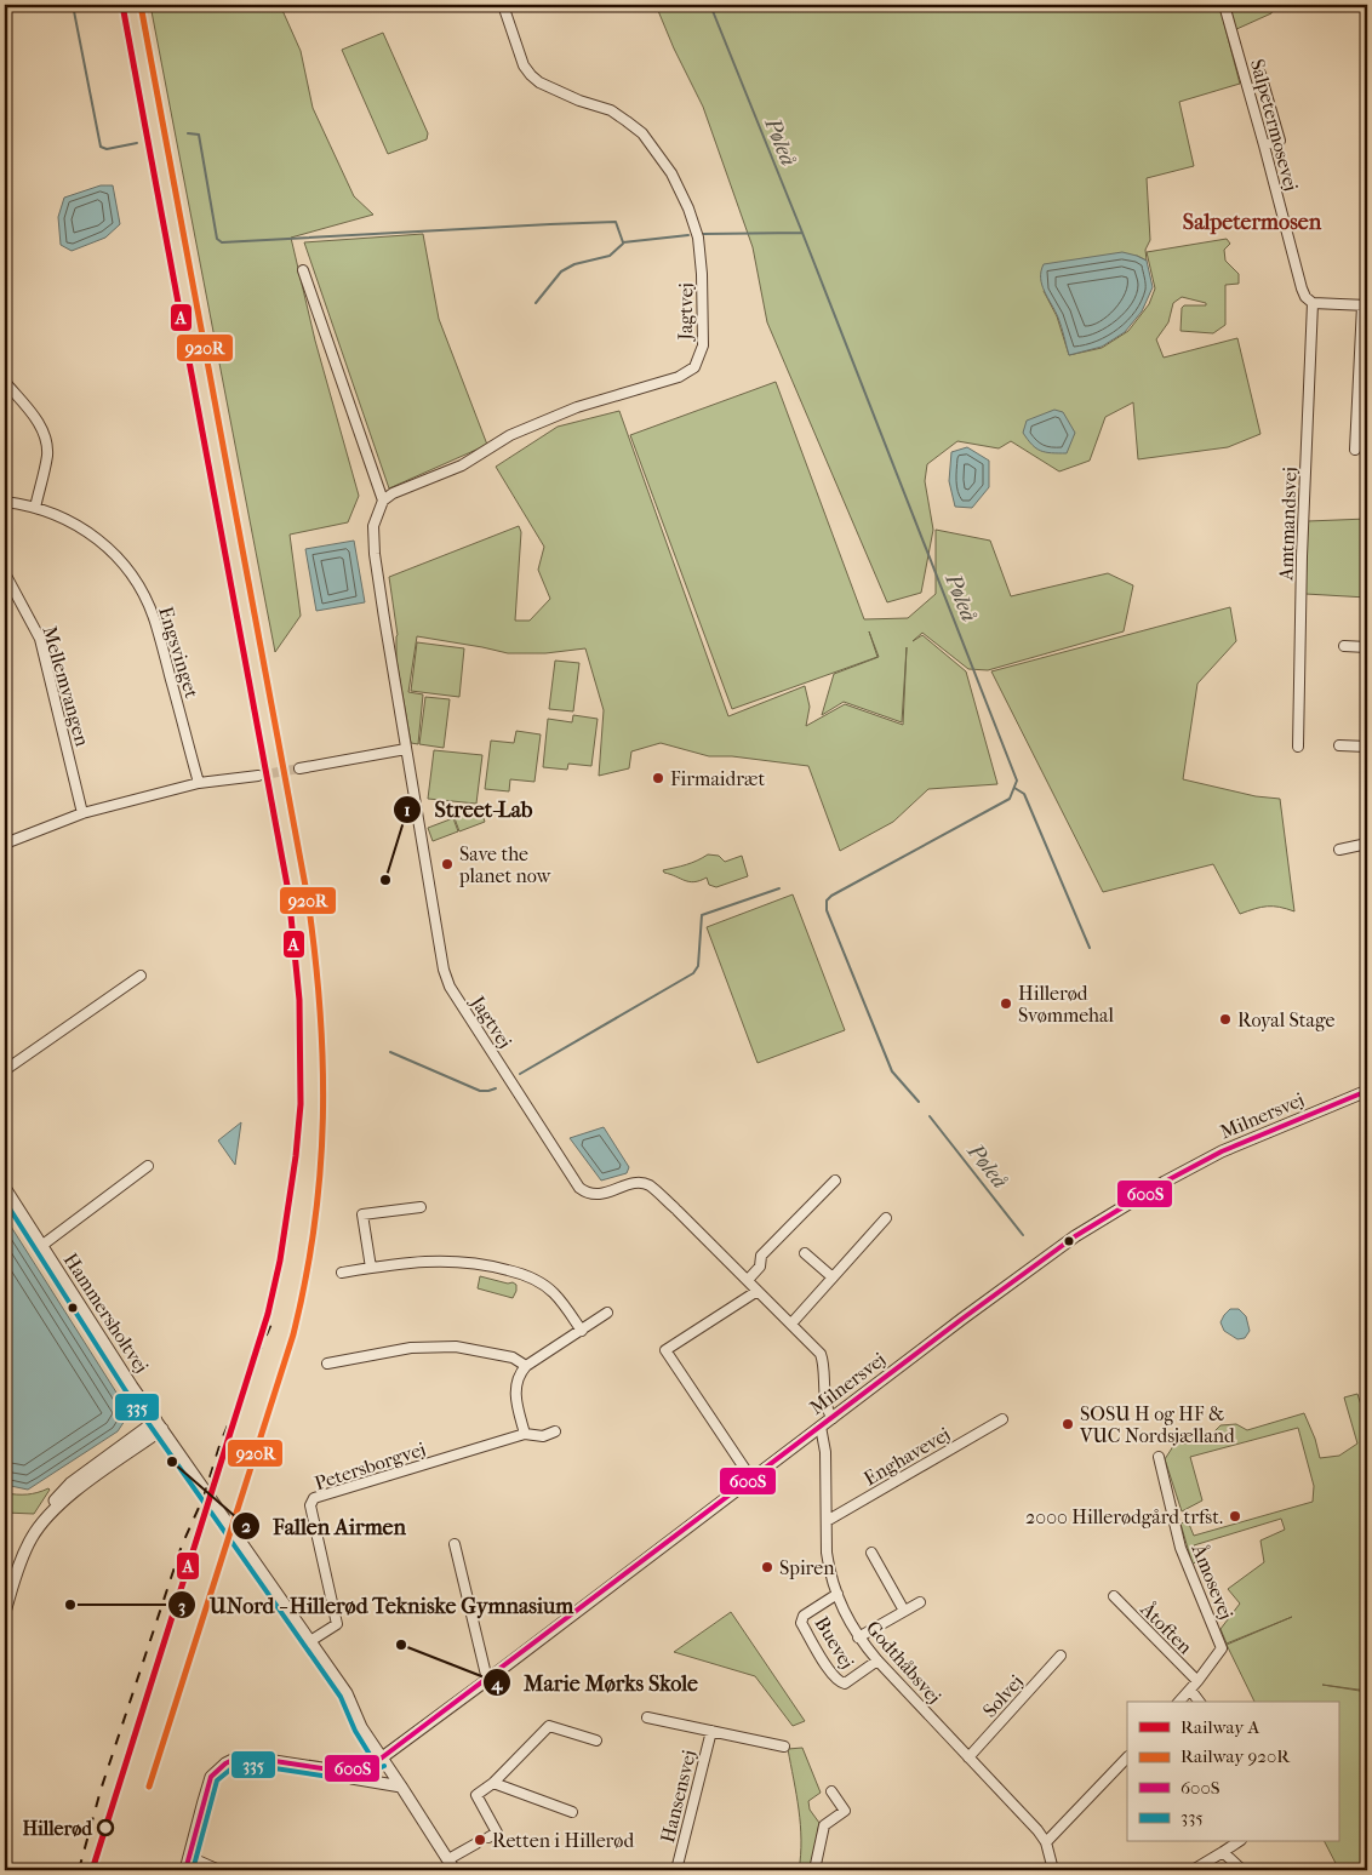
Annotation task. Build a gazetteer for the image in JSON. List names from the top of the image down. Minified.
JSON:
{"streets":{"street":["Salpetermosevej","Jagtvej","Amtmandsvej","Engsvinget","Mellemvangen","Milnersvej","Hammersholtvej","Enghavevej","Petersborgvej","Åmosevej","Åtoften","Buevej","Godthåbsvej","Solvej","Hansensvej"]},"crossings":[["Salpetermosevej","Amtmandsvej"],["Milnersvej","Hammersholtvej"],["Milnersvej","Godthåbsvej"],["Hammersholtvej","Petersborgvej"],["Enghavevej","Godthåbsvej"],["Åmosevej","Åtoften"],["Buevej","Godthåbsvej"],["Godthåbsvej","Solvej"]],"districts":["Salpetermosen"],"water":["Pøleå"],"places":["Firmaidræt","Save the planet now","Street-Lab","Hillerød Svømmehal","Royal Stage","SOSU H og HF & VUC Nordsjælland","Fallen Airmen","2000 Hillerødgård trfst.","Spiren","UNord - Hillerød Tekniske Gymnasium","Marie Mørks Skole","Hillerød","Retten i Hillerød"],"lines":["rail line A","rail line 920R","transit line 600S","transit line 335"],"legend":["Railway A","Railway 920R","600S","335"]}
